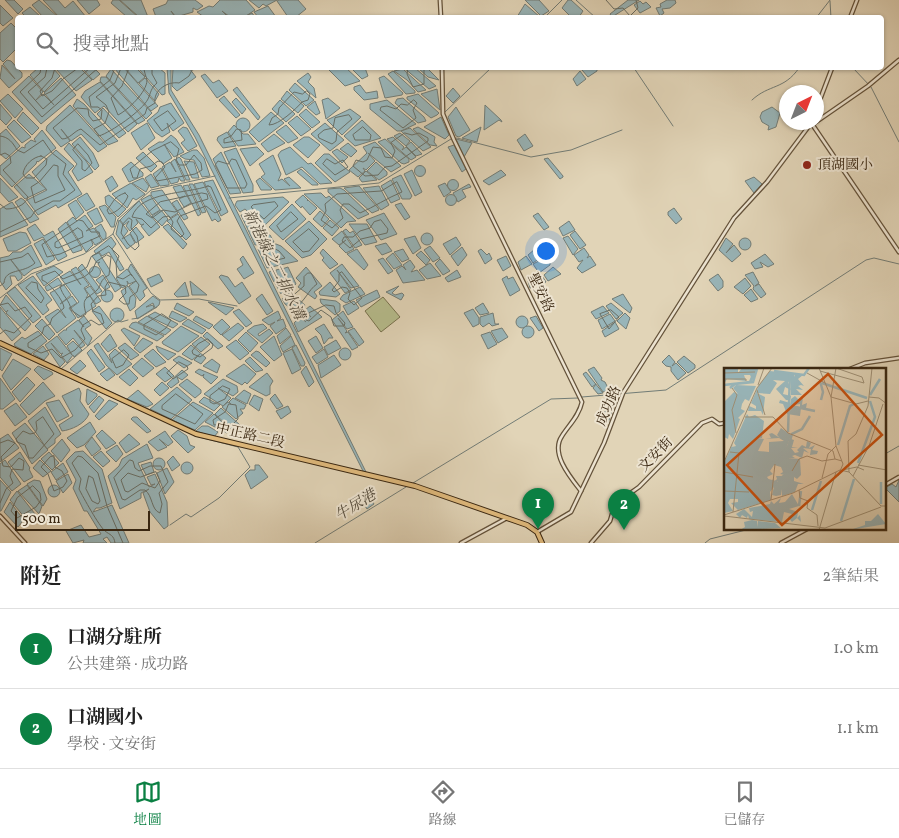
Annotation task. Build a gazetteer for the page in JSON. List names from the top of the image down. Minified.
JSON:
{"streets":{"main road":["中正路二段"],"street":["聖安路","成功路","文安街"]},"crossings":[["聖安路","成功路"],["成功路","中正路二段"]],"water":["新港線之二排水溝","牛尿港"],"places":["頂湖國小"],"scale_bar":"500 m","north":"top right","page":{"search":"搜尋地點","pins":["1","2"],"scale":"500 m","heading":["附近","2筆結果"],"list":[{"mark":"1","name":"口湖分駐所","note":"公共建築 · 成功路","value":"1.0 km"},{"mark":"2","name":"口湖國小","note":"學校 · 文安街","value":"1.1 km"}],"nav":["地圖","路線","已儲存"]}}
